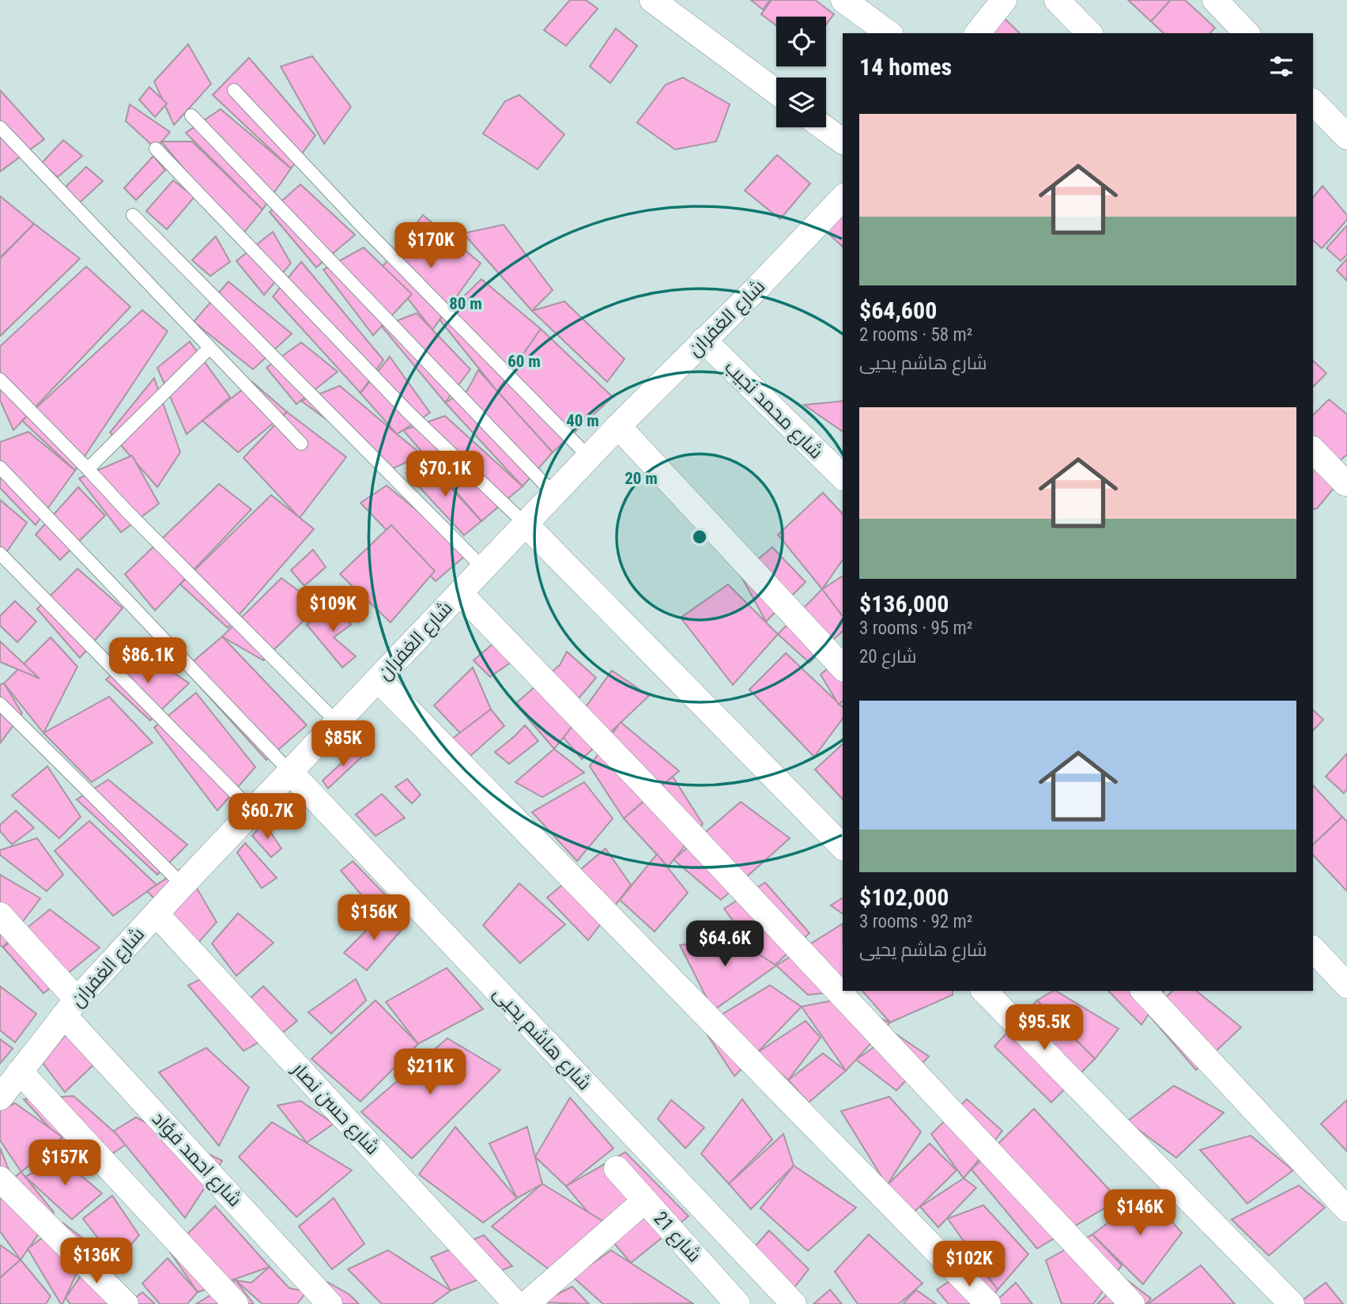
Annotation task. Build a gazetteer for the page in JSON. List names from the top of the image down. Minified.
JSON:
{"streets":{"street":["شارع الغفران","شارع محمد نجيب","شارع هاشم يحيى","شارع حسن نصار","شارع احمد فؤاد","شارع 21"]},"crossings":[["شارع الغفران","شارع محمد نجيب"],["شارع الغفران","شارع هاشم يحيى"],["شارع الغفران","شارع حسن نصار"],["شارع الغفران","شارع احمد فؤاد"]],"page":{"heading":"14 homes","list":[{"name":"$64,600","note":"2 rooms · 58 m² · شارع هاشم يحيى"},{"name":"$136,000","note":"3 rooms · 95 m² · شارع 20"},{"name":"$102,000","note":"3 rooms · 92 m² · شارع هاشم يحيى"}],"price":["$170K","$70.1K","$109K","$86.1K","$85K","$60.7K","$156K","$64.6K","$95.5K","$211K","$157K","$146K","$136K","$102K"]},"rings":["80 m","60 m","40 m","20 m"]}
